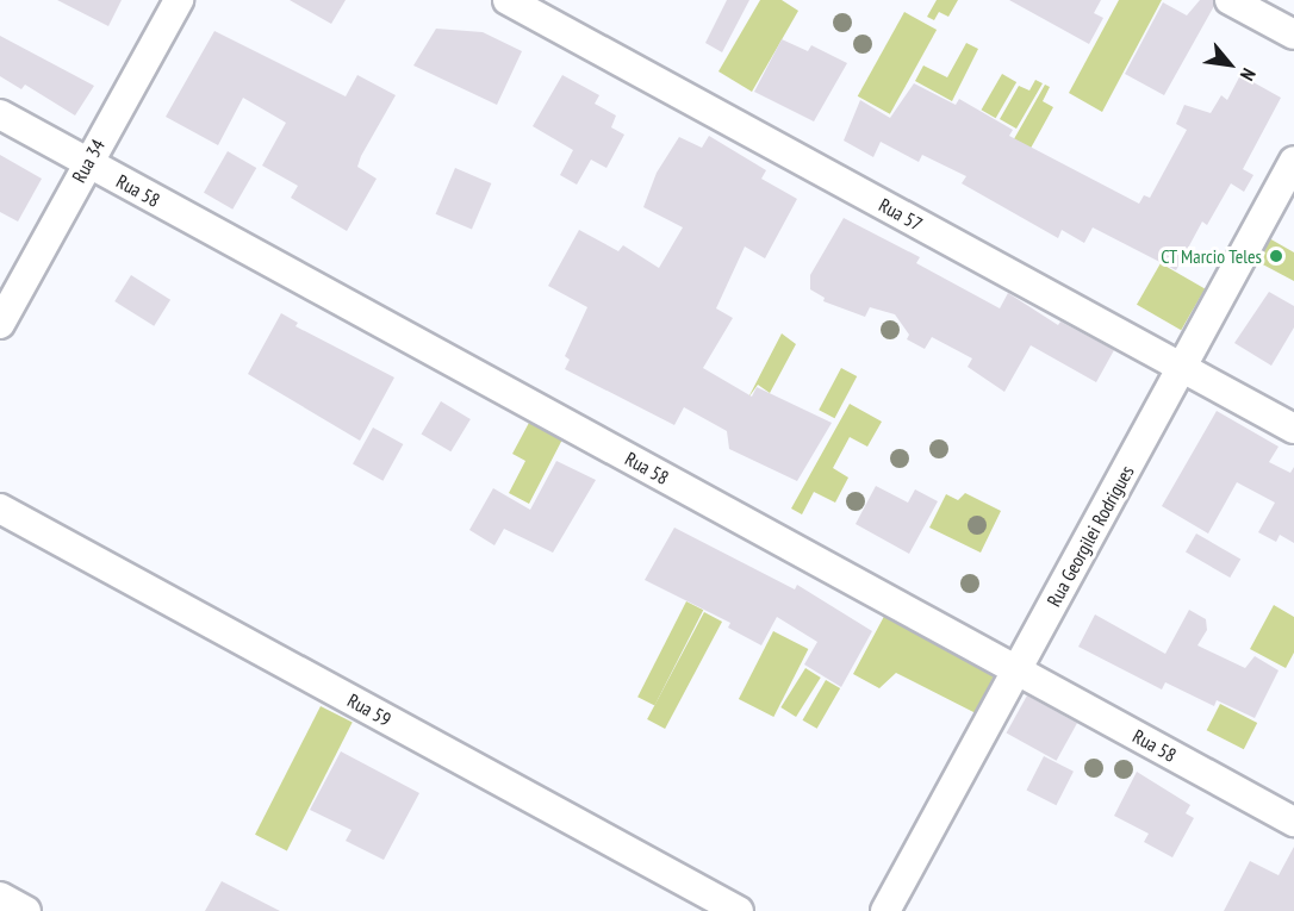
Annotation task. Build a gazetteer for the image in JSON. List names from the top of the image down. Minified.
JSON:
{"streets":{"street":["Rua 34","Rua 58","Rua 57","Rua Georgilei Rodrigues","Rua 59"]},"crossings":[["Rua 34","Rua 58"],["Rua 58","Rua Georgilei Rodrigues"],["Rua 57","Rua Georgilei Rodrigues"]],"places":["CT Marcio Teles"],"north":"bottom right"}
